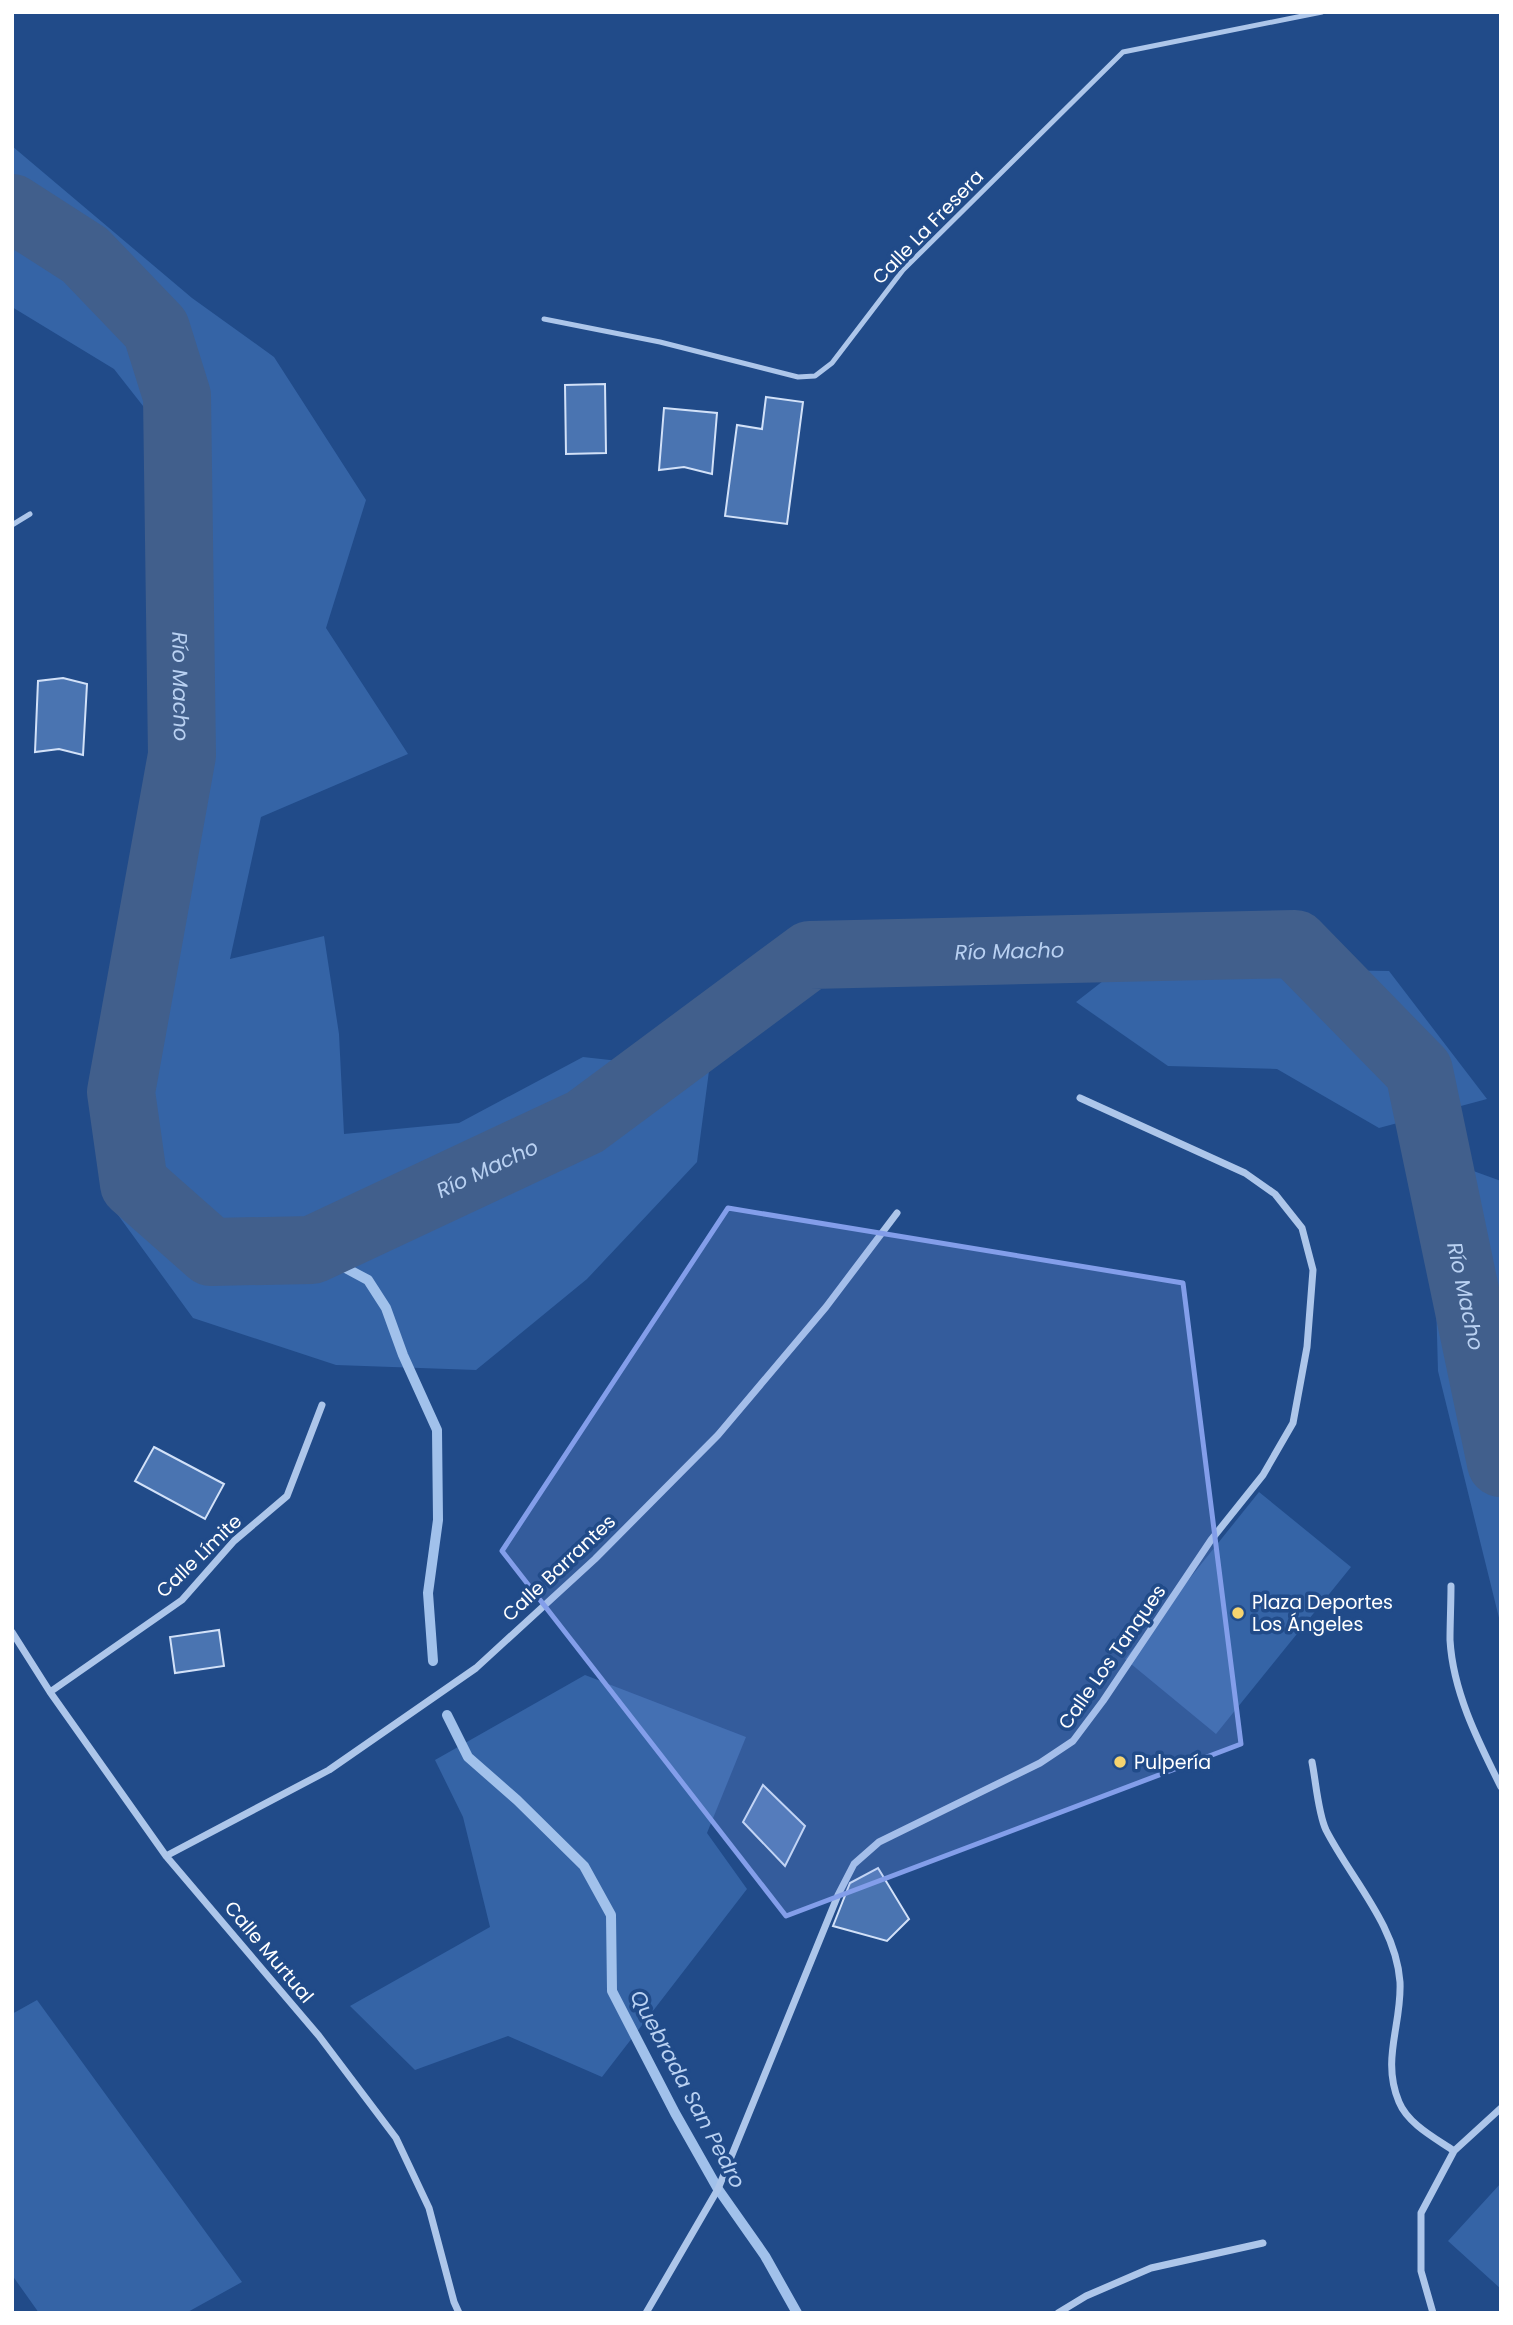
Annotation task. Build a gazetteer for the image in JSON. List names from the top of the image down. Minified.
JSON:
{"streets":{"street":["Calle Límite","Calle Barrantes","Calle Los Tanques","Calle Murtual"],"lane":["Calle La Fresera"]},"crossings":[["Calle Límite","Calle Murtual"],["Calle Barrantes","Calle Murtual"]],"water":["Río Macho","Quebrada San Pedro"],"places":["Plaza Deportes Los Ángeles","Pulpería"]}
